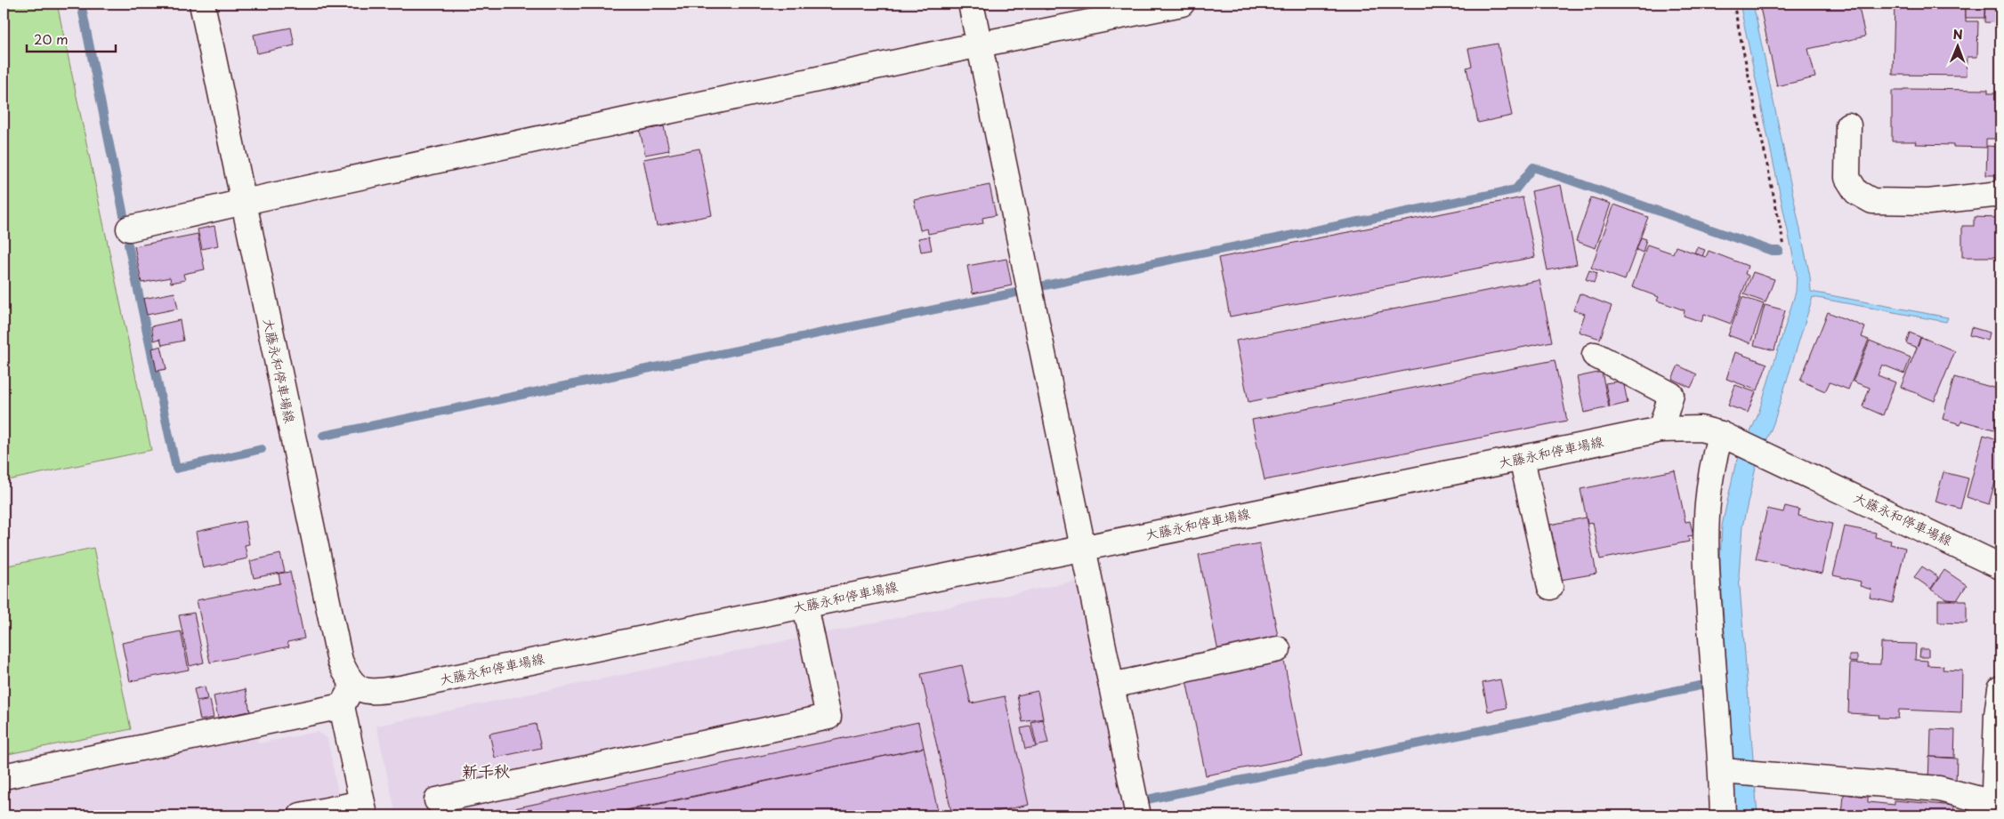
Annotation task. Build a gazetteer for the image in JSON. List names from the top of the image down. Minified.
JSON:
{"streets":{"street":["大藤永和停車場線"]},"districts":["新千秋"],"scale_bar":"20 m","north":"top"}
